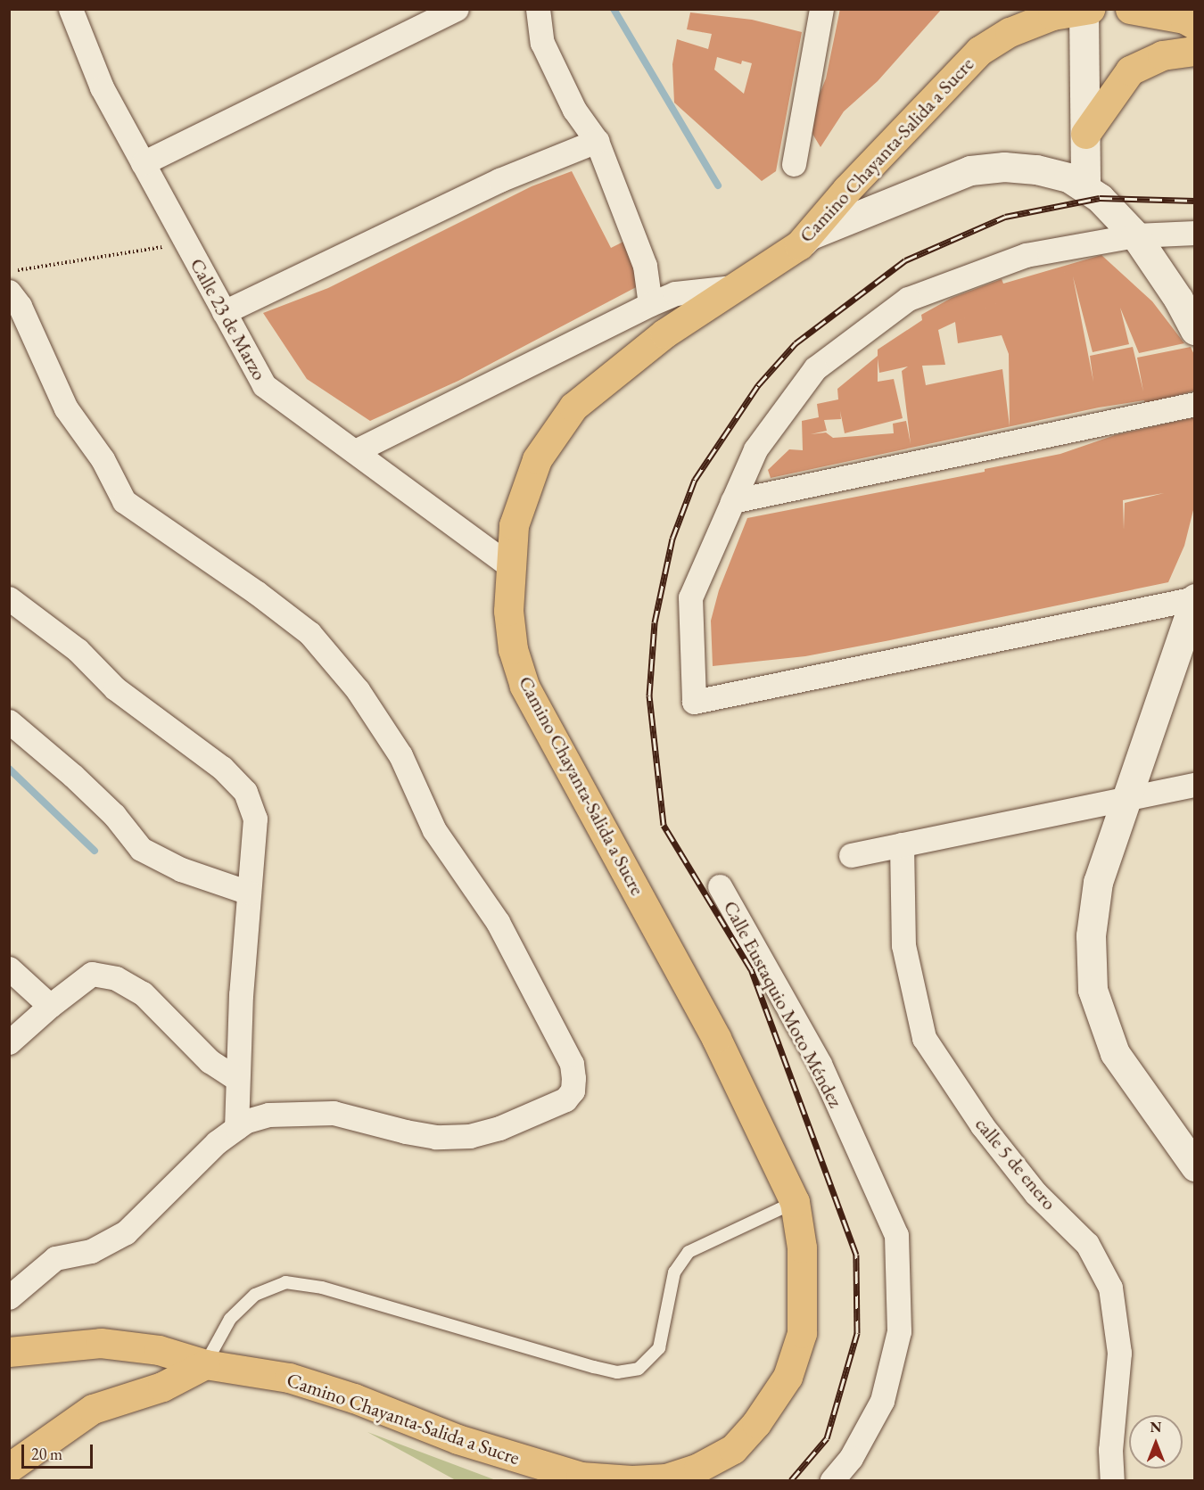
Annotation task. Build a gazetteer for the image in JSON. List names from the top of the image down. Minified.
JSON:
{"streets":{"main road":["Camino Chayanta-Salida a Sucre"],"street":["Calle 23 de Marzo","Calle Eustaquio Moto Méndez","calle 5 de enero"]},"crossings":[["Camino Chayanta-Salida a Sucre","Calle 23 de Marzo"]],"scale_bar":"20 m","north":"top"}
